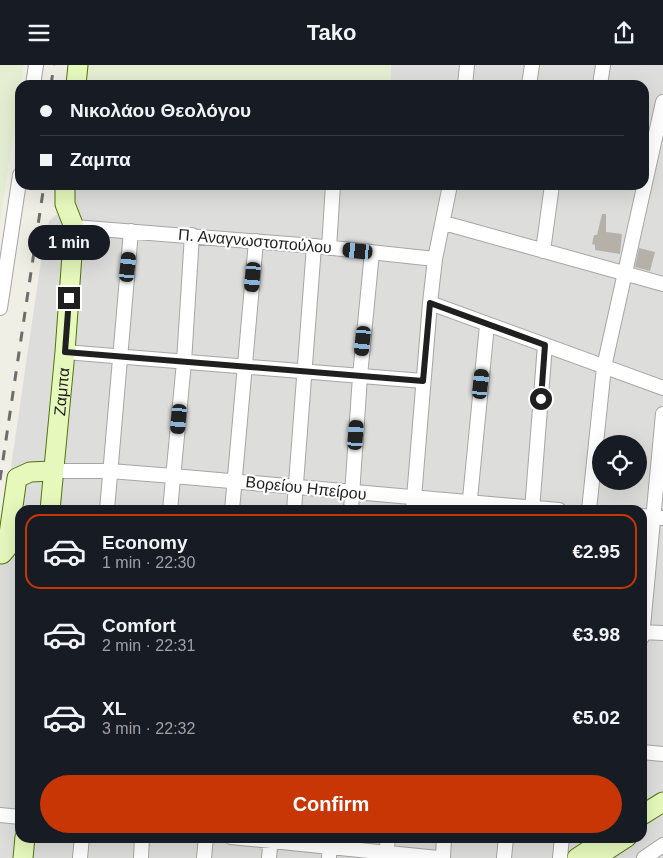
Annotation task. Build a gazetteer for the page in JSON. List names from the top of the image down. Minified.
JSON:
{"streets":{"street":["Π. Αναγνωστοπούλου","Ζαμπα","Βορείου Ηπείρου"]},"crossings":[["Π. Αναγνωστοπούλου","Ζαμπα"],["Ζαμπα","Βορείου Ηπείρου"]],"page":{"header":"Tako","banner":["Νικολάου Θεολόγου","Ζαμπα"],"bubble":"1 min","list":[{"name":"Economy","note":"1 min · 22:30","value":"€2.95"},{"name":"Comfort","note":"2 min · 22:31","value":"€3.98"},{"name":"XL","note":"3 min · 22:32","value":"€5.02"}],"buttons":"Confirm"}}
